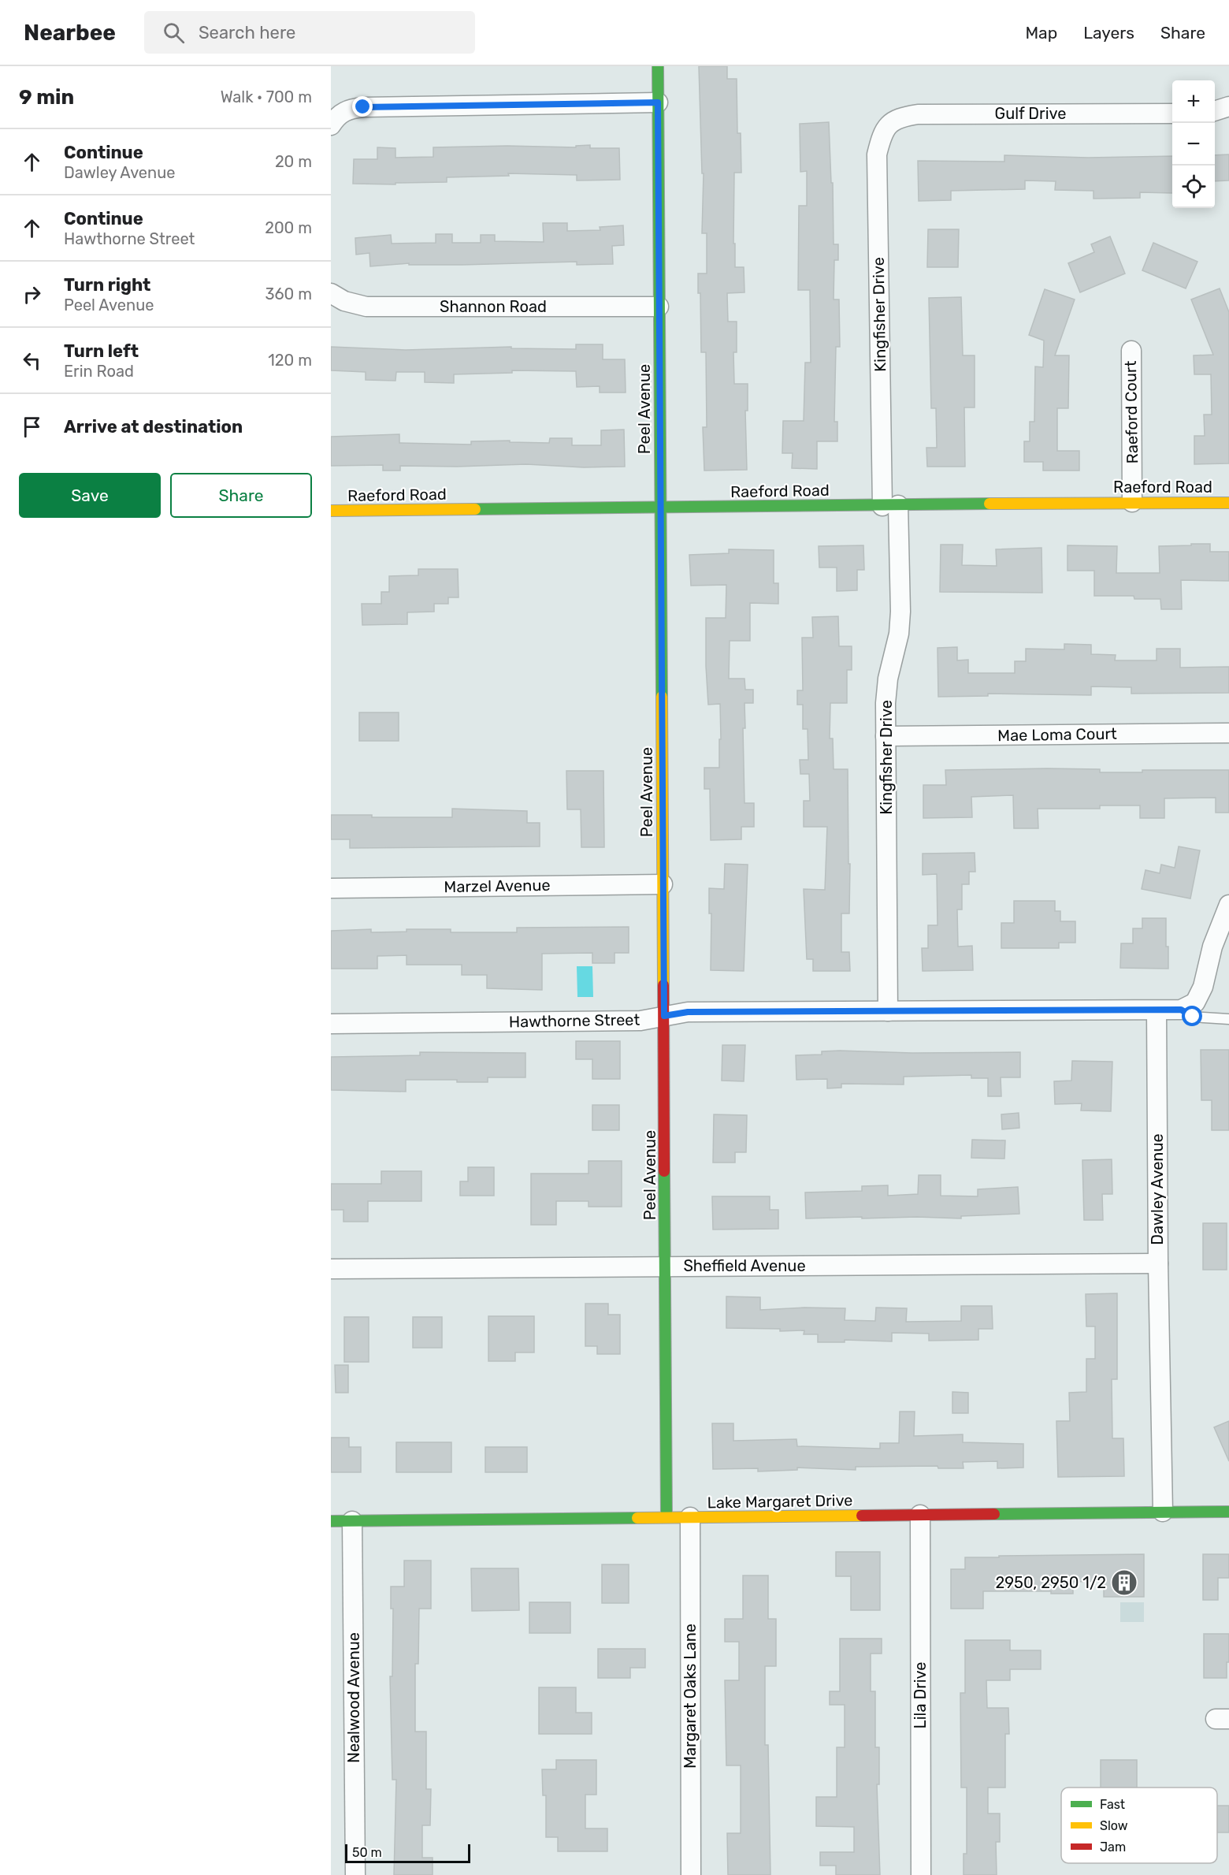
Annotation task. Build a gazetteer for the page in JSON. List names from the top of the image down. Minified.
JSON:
{"streets":{"street":["Gulf Drive","Shannon Road","Kingfisher Drive","Peel Avenue","Raeford Court","Raeford Road","Mae Loma Court","Marzel Avenue","Hawthorne Street","Dawley Avenue","Sheffield Avenue","Lake Margaret Drive","Lila Drive","Margaret Oaks Lane","Nealwood Avenue"]},"crossings":[["Gulf Drive","Kingfisher Drive"],["Shannon Road","Peel Avenue"],["Kingfisher Drive","Raeford Road"],["Kingfisher Drive","Mae Loma Court"],["Kingfisher Drive","Hawthorne Street"],["Peel Avenue","Raeford Road"],["Peel Avenue","Marzel Avenue"],["Peel Avenue","Hawthorne Street"],["Peel Avenue","Sheffield Avenue"],["Peel Avenue","Lake Margaret Drive"],["Raeford Court","Raeford Road"],["Hawthorne Street","Dawley Avenue"],["Dawley Avenue","Sheffield Avenue"],["Dawley Avenue","Lake Margaret Drive"],["Lake Margaret Drive","Lila Drive"],["Lake Margaret Drive","Margaret Oaks Lane"],["Lake Margaret Drive","Nealwood Avenue"]],"places":{"building":["2950, 2950 1/2"]},"legend":["Fast","Slow","Jam"],"scale_bar":"50 m","page":{"header":"Nearbee","search":"Search here","nav":["Map","Layers","Share"],"heading":["9 min","Walk · 700 m"],"map_buttons":["+","−"],"list":[["Continue","Dawley Avenue","20 m"],["Continue","Hawthorne Street","200 m"],["Turn right","Peel Avenue","360 m"],["Turn left","Erin Road","120 m"],"Arrive at destination"],"buttons":["Save","Share"],"scale":"50 m"}}
